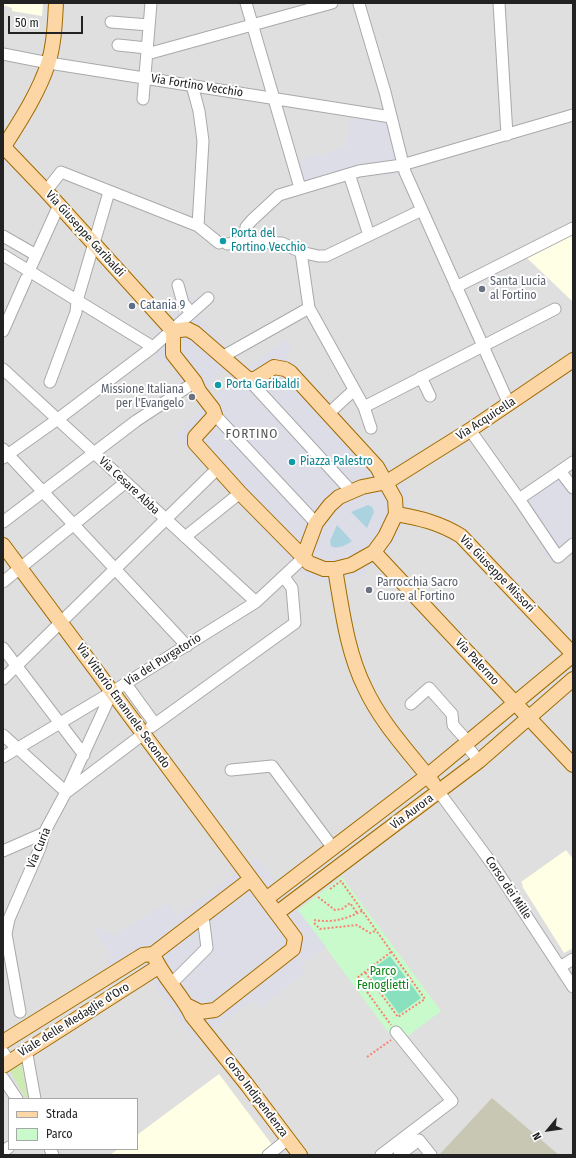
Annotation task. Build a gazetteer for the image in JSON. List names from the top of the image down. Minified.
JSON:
{"streets":{"main road":["Via Giuseppe Garibaldi","Via Acquicella","Via Giuseppe Missori","Via Palermo","Via Vittorio Emanuele Secondo","Via Aurora","Viale delle Medaglie d'Oro","Corso Indipendenza"],"street":["Via Fortino Vecchio","Via Cesare Abba","Via del Purgatorio","Via Curia","Corso dei Mille"]},"crossings":[["Via Acquicella","Via del Purgatorio"],["Via Cesare Abba","Via del Purgatorio"],["Via Giuseppe Missori","Via Aurora"],["Via del Purgatorio","Via Vittorio Emanuele Secondo"],["Via del Purgatorio","Via Curia"],["Via Palermo","Via Aurora"],["Via Vittorio Emanuele Secondo","Via Aurora"],["Via Vittorio Emanuele Secondo","Via Curia"],["Via Vittorio Emanuele Secondo","Viale delle Medaglie d'Oro"],["Via Aurora","Corso dei Mille"],["Viale delle Medaglie d'Oro","Corso Indipendenza"]],"districts":["FORTINO"],"parks":["Parco Fenoglietti"],"places":["Porta del Fortino Vecchio","Santa Lucia al Fortino","Catania 9","Porta Garibaldi","Missione Italiana per l'Evangelo","Piazza Palestro","Parrocchia Sacro Cuore al Fortino"],"legend":["Strada","Parco"],"scale_bar":"50 m","north":"bottom left"}
